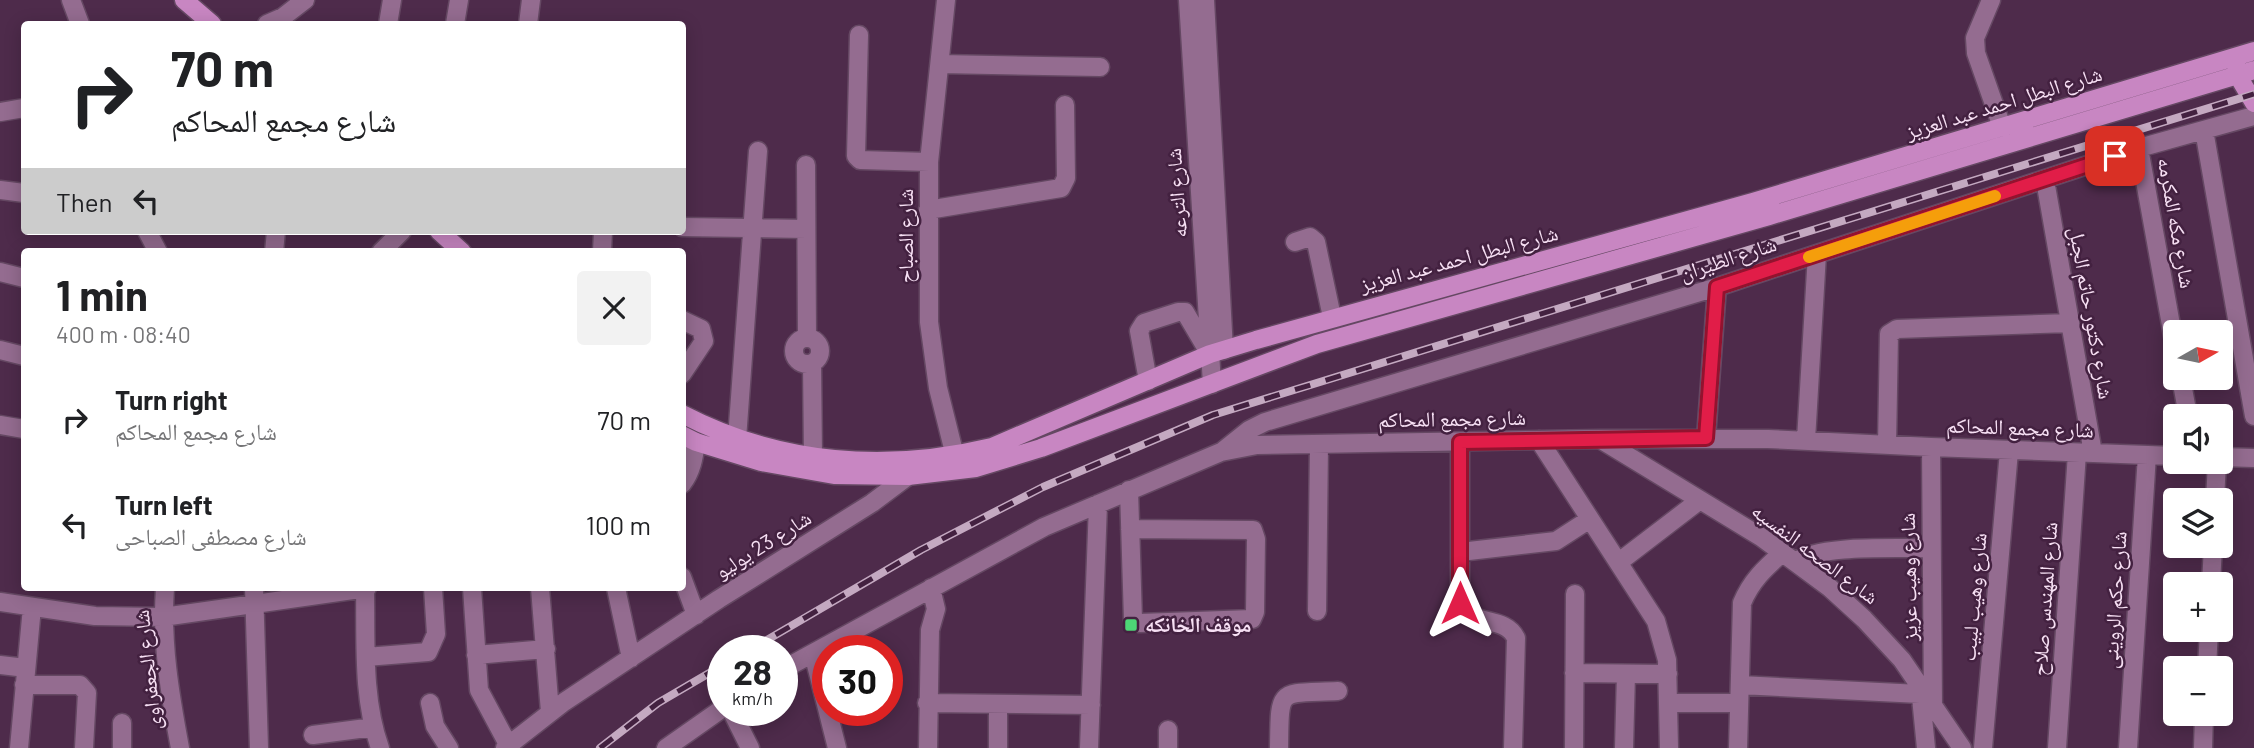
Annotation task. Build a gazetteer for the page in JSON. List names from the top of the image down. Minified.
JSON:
{"streets":{"main road":["شارع البطل احمد عبد العزيز"],"street":["شارع الترعه","شارع مكه المكرمه","شارع الصباح","شارع الطيران","شارع دكتور حاتم الجبل","شارع مجمع المحاكم","شارع 23 يوليو","شارع الصحه النفسيه","شارع وهيب عزيز","شارع وهيب لبيب","شارع المهندس صلاح","شارع حكم الروينى","شارع الجعفراوى"]},"crossings":[["شارع البطل احمد عبد العزيز","شارع الترعه"],["شارع البطل احمد عبد العزيز","شارع الصباح"],["شارع البطل احمد عبد العزيز","شارع 23 يوليو"],["شارع مكه المكرمه","شارع الطيران"],["شارع الطيران","شارع دكتور حاتم الجبل"],["شارع الطيران","شارع مجمع المحاكم"],["شارع دكتور حاتم الجبل","شارع مجمع المحاكم"],["شارع دكتور حاتم الجبل","شارع المهندس صلاح"],["شارع مجمع المحاكم","شارع الصحه النفسيه"],["شارع مجمع المحاكم","شارع وهيب عزيز"],["شارع مجمع المحاكم","شارع وهيب لبيب"],["شارع مجمع المحاكم","شارع المهندس صلاح"],["شارع مجمع المحاكم","شارع حكم الروينى"],["شارع الصحه النفسيه","شارع وهيب عزيز"]],"places":{"transit":["موقف الخانكه"]},"north":"right","page":{"turn":["70 m","شارع مجمع المحاكم"],"then":"Then","heading":["1 min","400 m · 08:40"],"map_buttons":["+","−"],"list":[{"name":"Turn right","note":"شارع مجمع المحاكم","value":"70 m"},{"name":"Turn left","note":"شارع مصطفى الصباحى","value":"100 m"}],"speed":"28 km/h","limit":"30"}}
